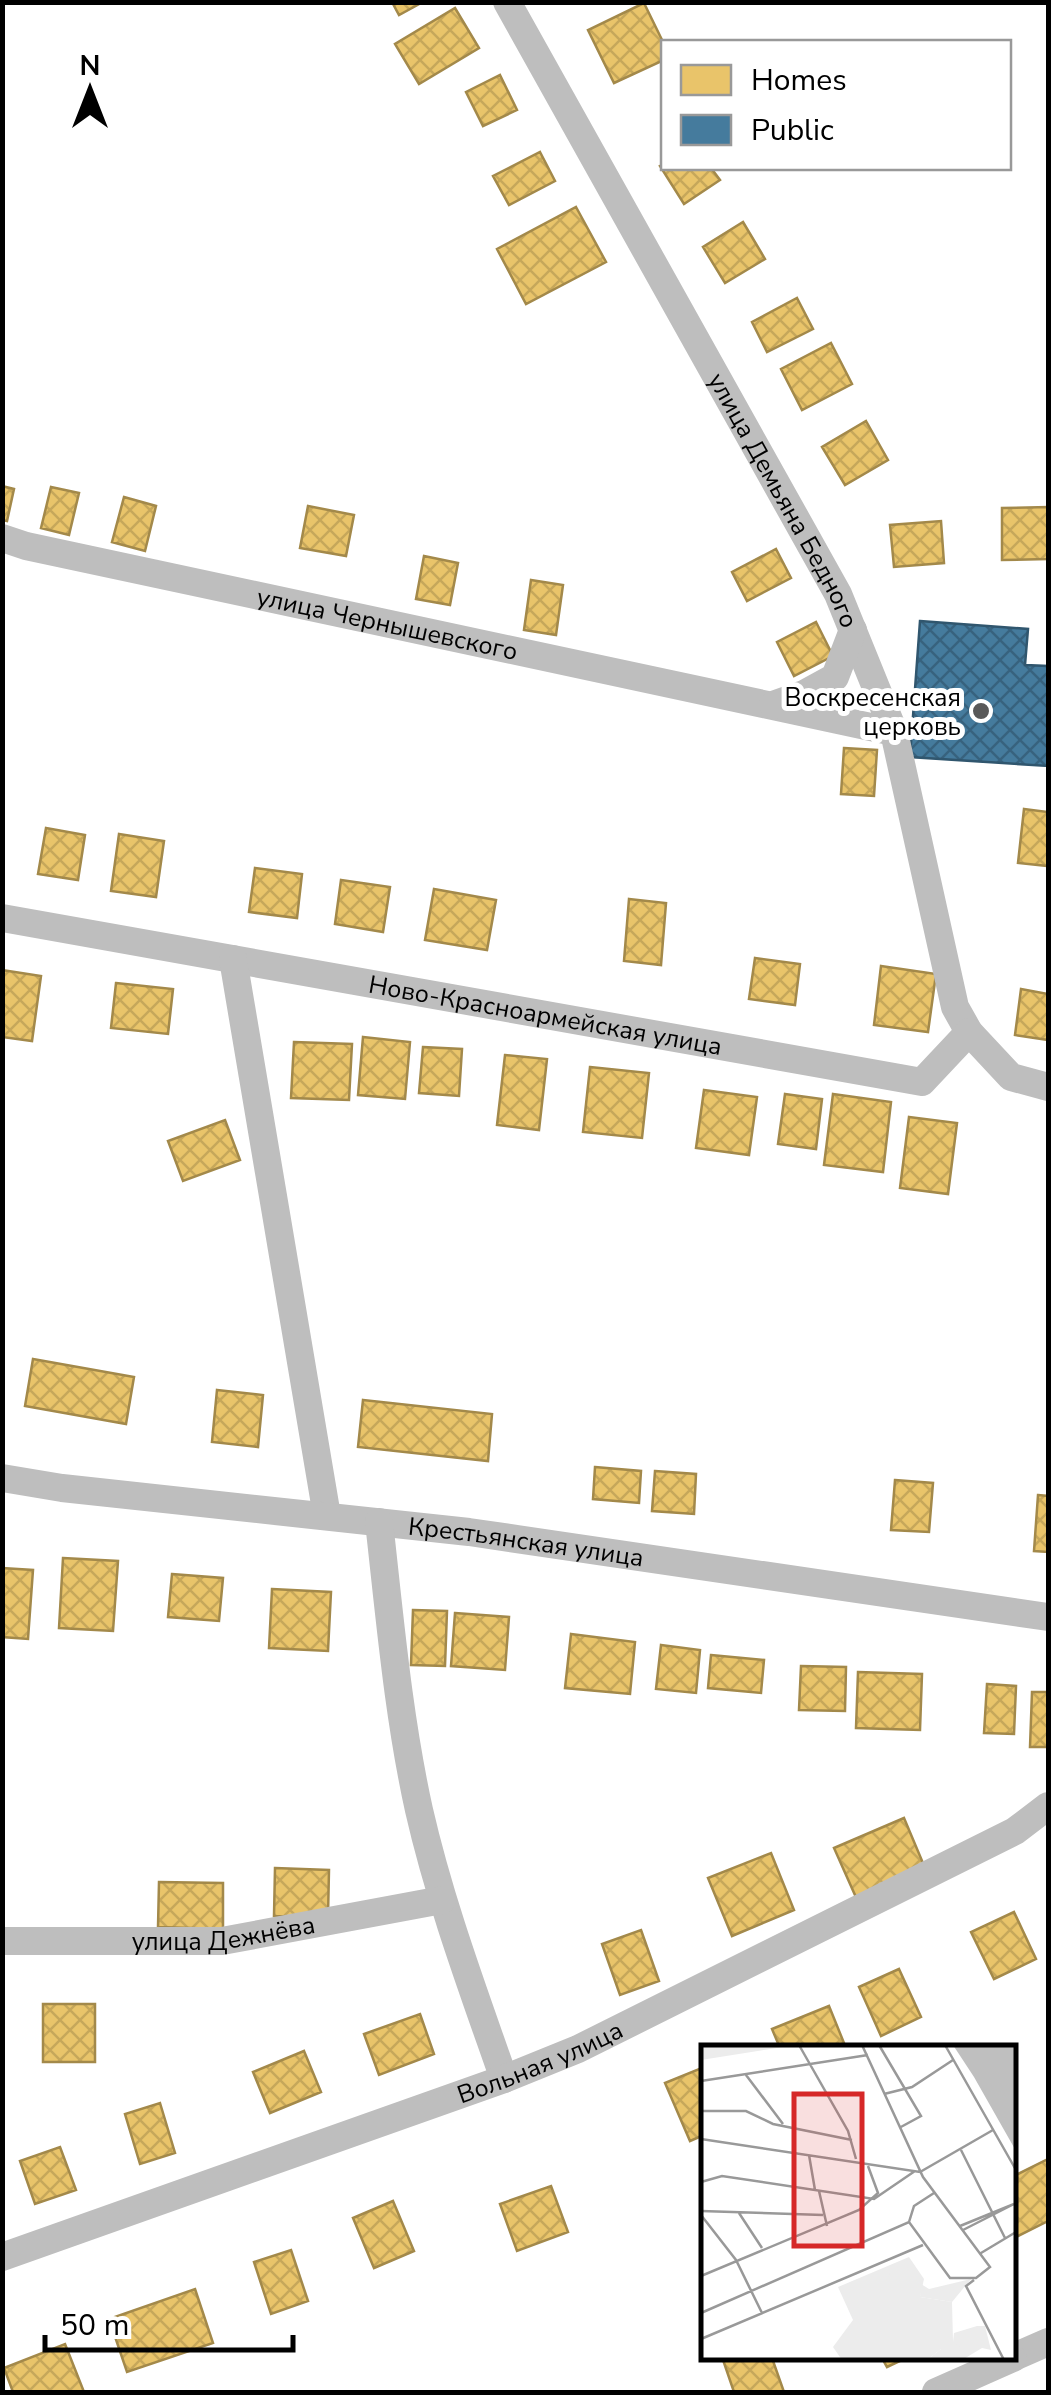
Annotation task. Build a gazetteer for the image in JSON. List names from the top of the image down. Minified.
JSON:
{"streets":{"street":["улица Демьяна Бедного","улица Чернышевского","Ново-Красноармейская улица","Крестьянская улица","улица Дежнёва","Вольная улица"]},"crossings":[["улица Демьяна Бедного","улица Чернышевского"],["улица Демьяна Бедного","Ново-Красноармейская улица"]],"places":["Воскресенская церковь"],"legend":["Homes","Public"],"scale_bar":"50 m","north":"top"}
